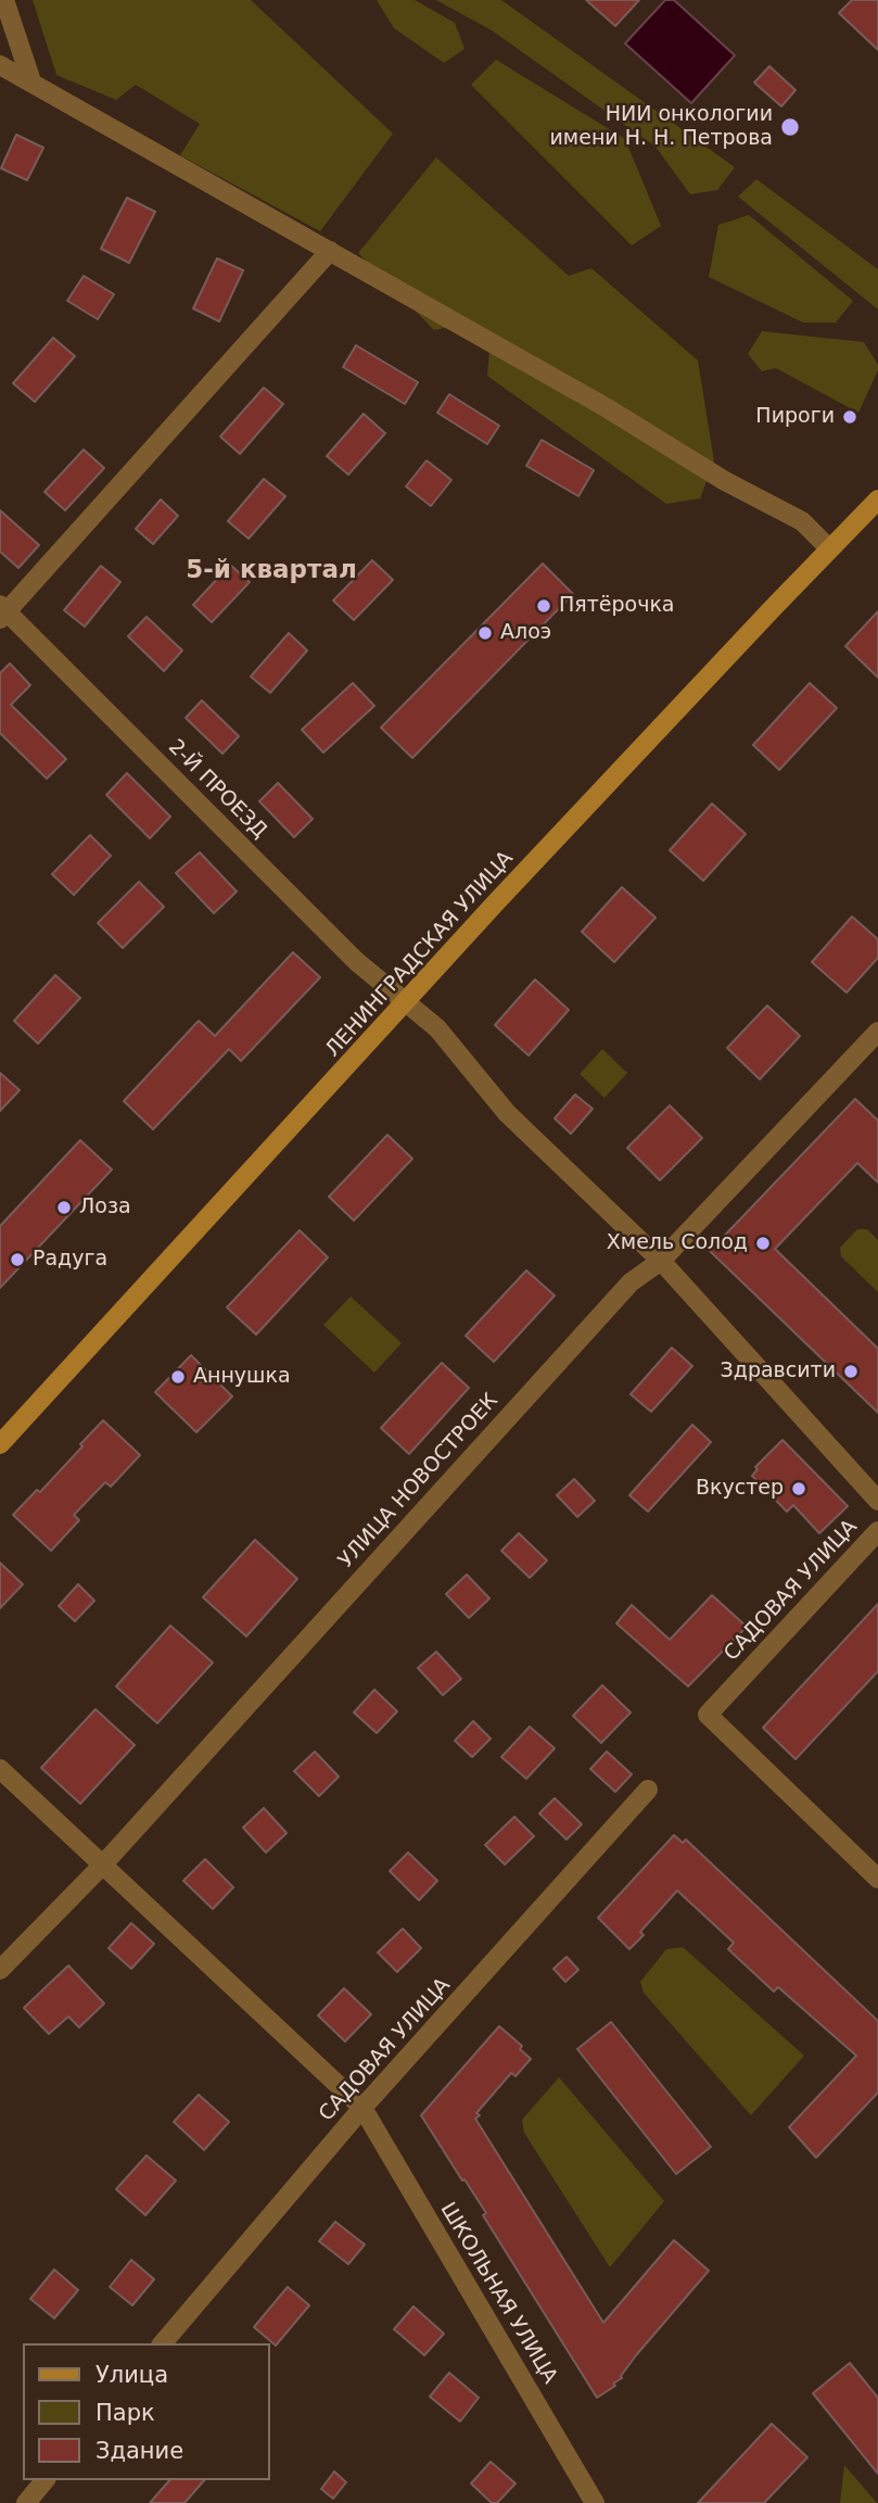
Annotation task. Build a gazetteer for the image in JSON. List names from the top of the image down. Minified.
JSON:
{"streets":{"main road":["ЛЕНИНГРАДСКАЯ УЛИЦА"],"street":["2-Й ПРОЕЗД","УЛИЦА НОВОСТРОЕК","САДОВАЯ УЛИЦА","ШКОЛЬНАЯ УЛИЦА"]},"crossings":[["2-Й ПРОЕЗД","ЛЕНИНГРАДСКАЯ УЛИЦА"],["2-Й ПРОЕЗД","УЛИЦА НОВОСТРОЕК"],["УЛИЦА НОВОСТРОЕК","ШКОЛЬНАЯ УЛИЦА"],["САДОВАЯ УЛИЦА","ШКОЛЬНАЯ УЛИЦА"]],"districts":["5-й квартал"],"places":["НИИ онкологии имени Н. Н. Петрова","Пироги","Пятёрочка","Алоэ","Лоза","Хмель Солод","Радуга","Здравсити","Аннушка","Вкустер"],"legend":["Улица","Парк","Здание"]}
